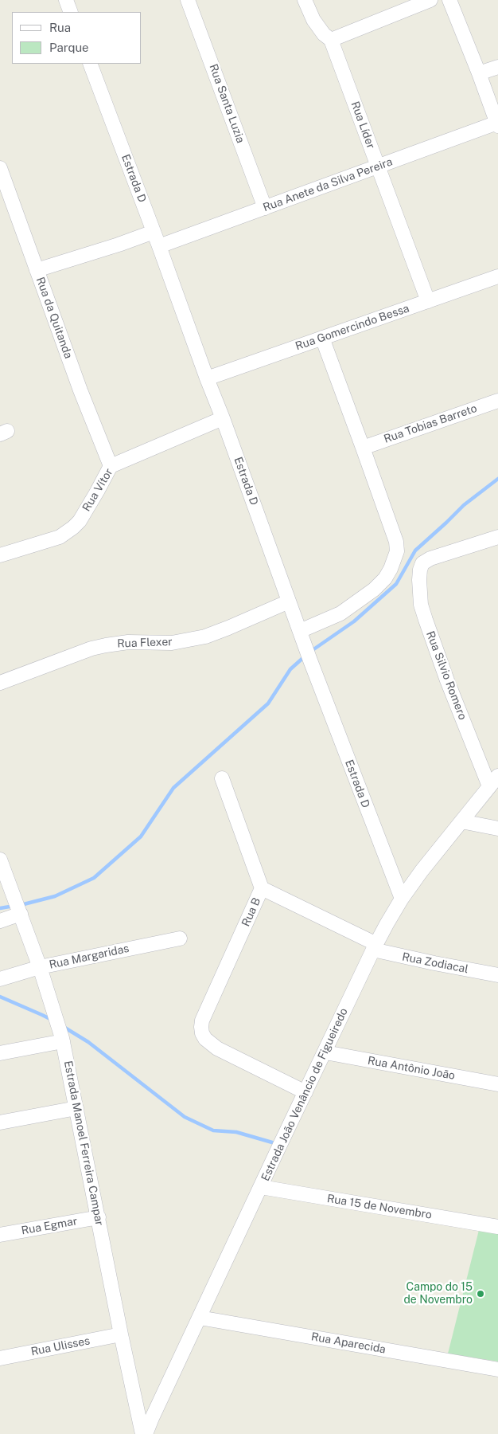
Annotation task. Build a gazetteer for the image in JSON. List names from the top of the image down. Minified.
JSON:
{"streets":{"street":["Rua Santa Luzia","Rua Líder","Estrada D","Rua Anete da Silva Pereira","Rua da Quitanda","Rua Gomercindo Bessa","Rua Tobias Barreto","Rua Vítor","Rua Flexer","Rua Silvio Romero","Rua B","Rua Margaridas","Rua Zodiacal","Rua Antônio João","Estrada João Venâncio de Figueiredo","Estrada Manoel Ferreira Campar","Rua 15 de Novembro","Rua Egmar","Rua Aparecida","Rua Ulisses"]},"crossings":[["Rua Santa Luzia","Rua Anete da Silva Pereira"],["Rua Líder","Rua Anete da Silva Pereira"],["Rua Líder","Rua Gomercindo Bessa"],["Estrada D","Rua Anete da Silva Pereira"],["Estrada D","Rua Gomercindo Bessa"],["Estrada D","Rua Vítor"],["Estrada D","Rua Flexer"],["Estrada D","Estrada João Venâncio de Figueiredo"],["Rua da Quitanda","Rua Vítor"],["Rua Silvio Romero","Estrada João Venâncio de Figueiredo"],["Rua B","Rua Zodiacal"],["Rua B","Estrada João Venâncio de Figueiredo"],["Rua Margaridas","Estrada Manoel Ferreira Campar"],["Rua Zodiacal","Estrada João Venâncio de Figueiredo"],["Rua Antônio João","Estrada João Venâncio de Figueiredo"],["Estrada João Venâncio de Figueiredo","Rua 15 de Novembro"],["Estrada João Venâncio de Figueiredo","Rua Aparecida"],["Estrada Manoel Ferreira Campar","Rua Egmar"],["Estrada Manoel Ferreira Campar","Rua Ulisses"]],"places":["Campo do 15 de Novembro"],"legend":["Rua","Parque"]}
